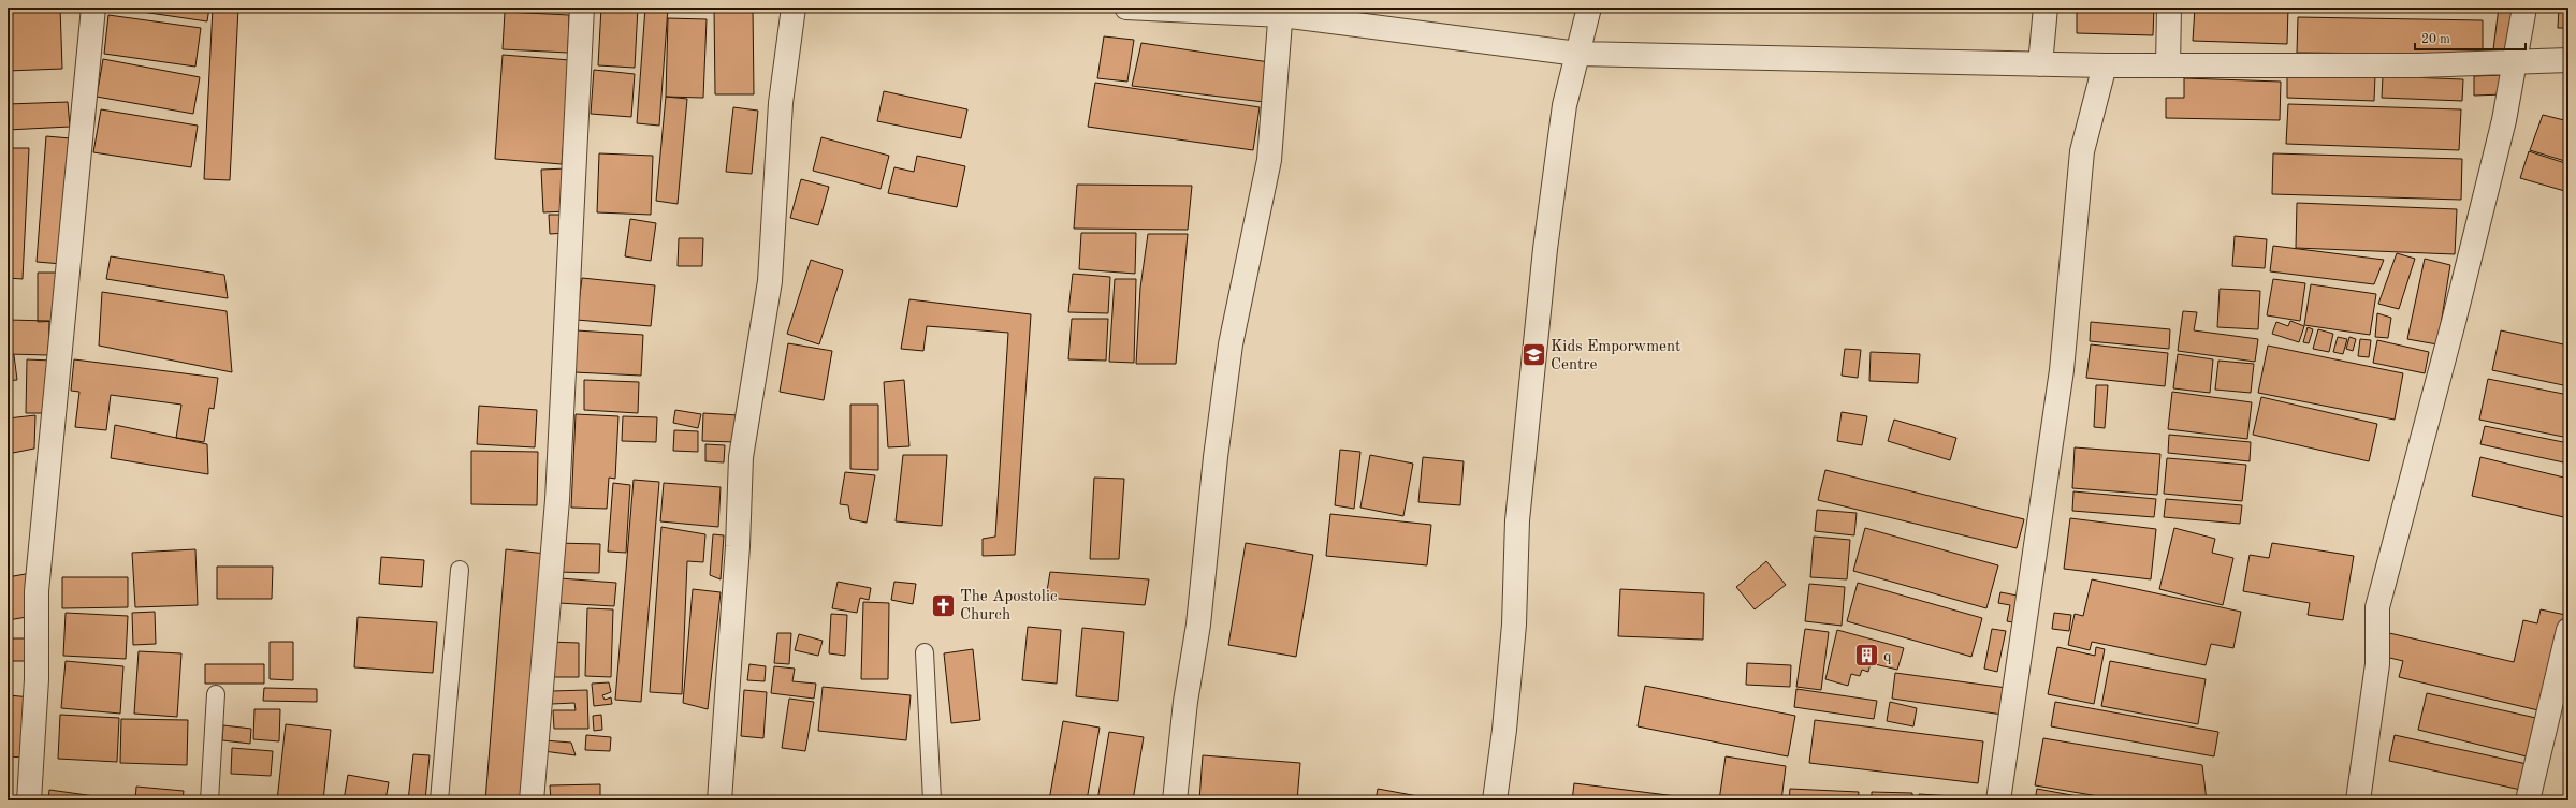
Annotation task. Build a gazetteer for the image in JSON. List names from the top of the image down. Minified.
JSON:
{"places":{"school or university":["Kids Emporwment Centre"],"church":["The Apostolic Church"],"building":["q"]},"scale_bar":"20 m"}
